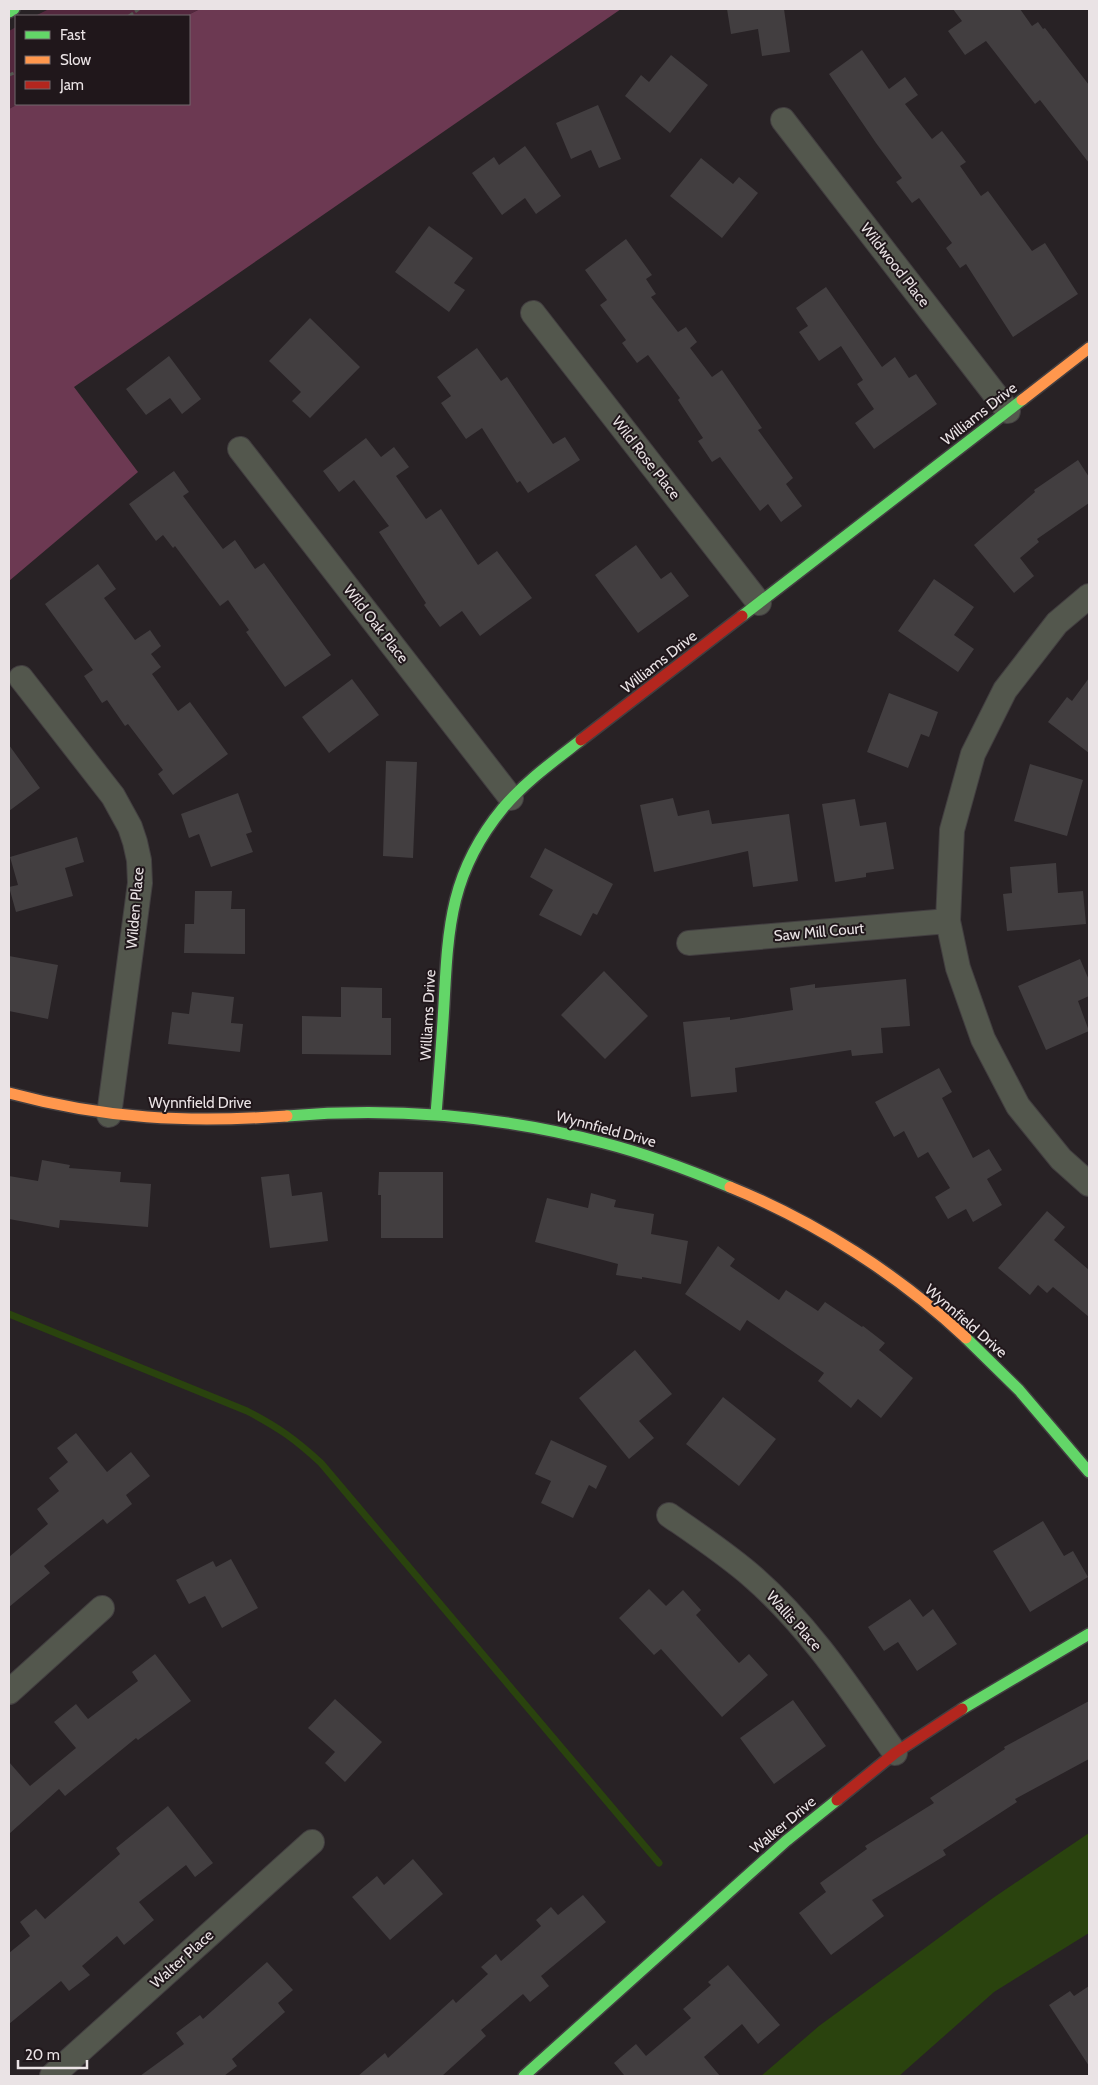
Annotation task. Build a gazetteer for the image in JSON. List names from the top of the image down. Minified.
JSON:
{"streets":{"street":["Wildwood Place","Williams Drive","Wild Rose Place","Wild Oak Place","Wilden Place","Saw Mill Court","Wynnfield Drive","Wallis Place","Walker Drive","Walter Place"]},"crossings":[["Wildwood Place","Williams Drive"],["Williams Drive","Wild Rose Place"],["Williams Drive","Wild Oak Place"],["Williams Drive","Wynnfield Drive"],["Wilden Place","Wynnfield Drive"],["Wallis Place","Walker Drive"]],"legend":["Fast","Slow","Jam"],"scale_bar":"20 m"}
